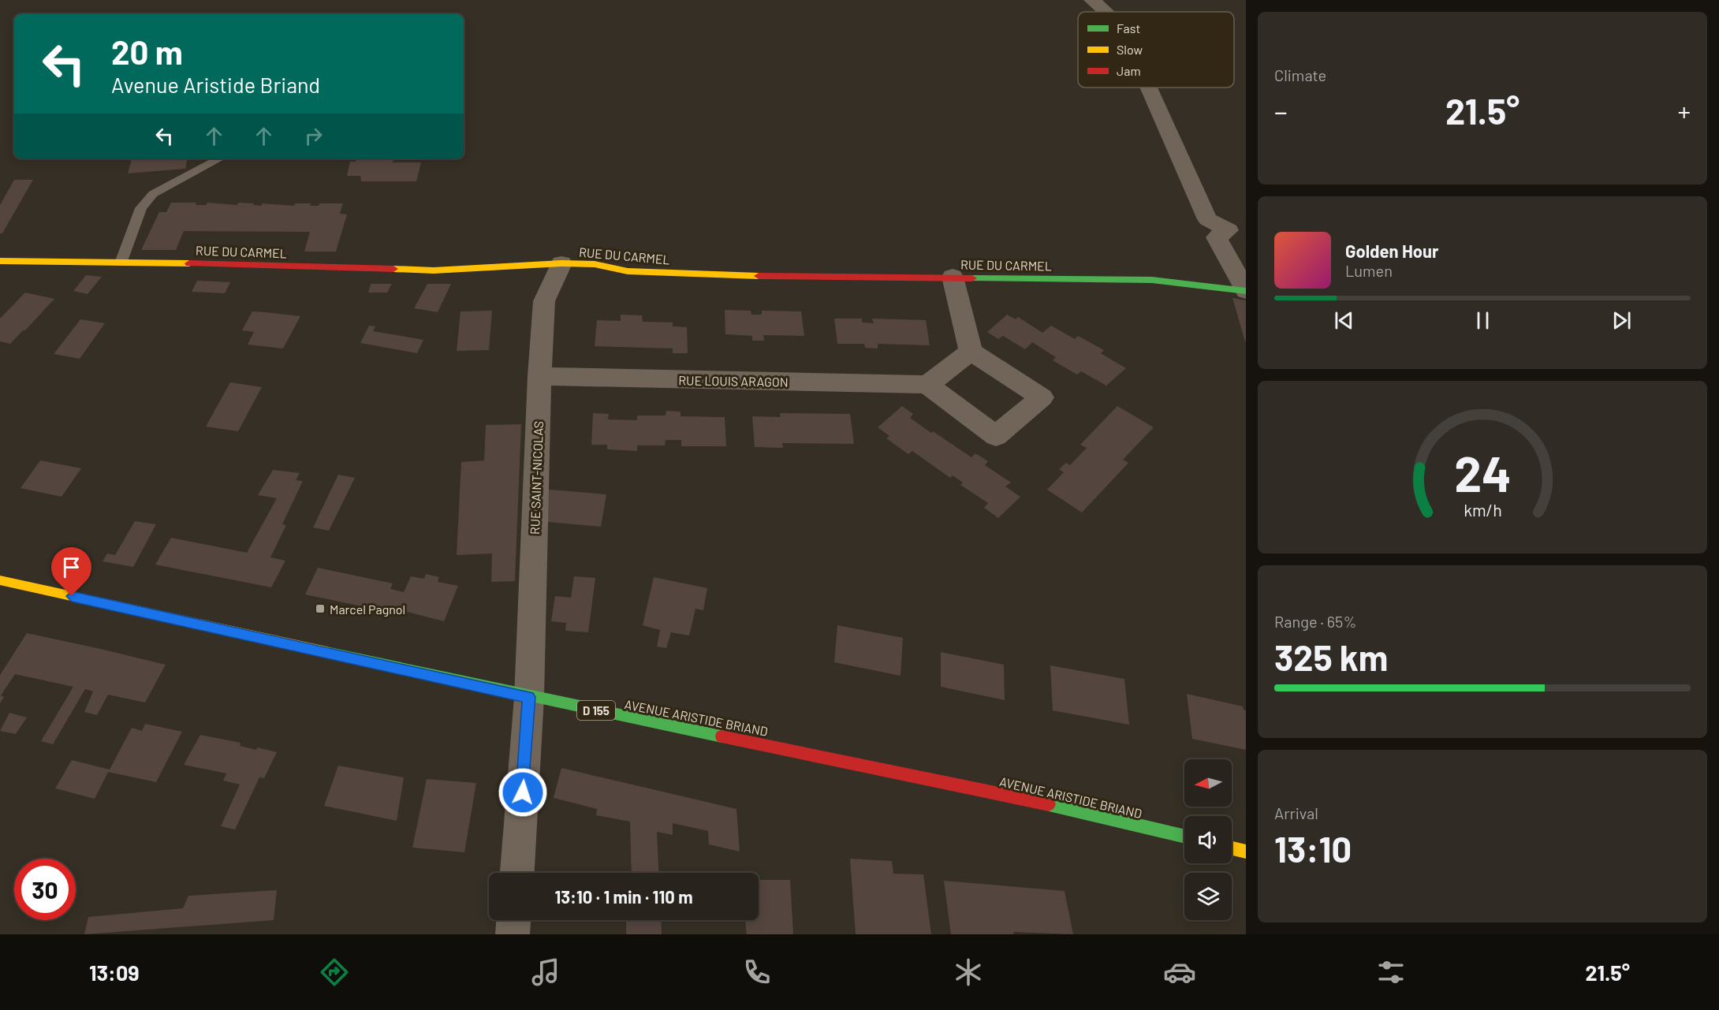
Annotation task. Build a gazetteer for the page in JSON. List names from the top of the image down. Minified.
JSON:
{"streets":{"street":["RUE DU CARMEL","RUE LOUIS ARAGON","RUE SAINT-NICOLAS","D 155","AVENUE ARISTIDE BRIAND"]},"crossings":[["RUE DU CARMEL","RUE SAINT-NICOLAS"],["RUE LOUIS ARAGON","RUE SAINT-NICOLAS"],["RUE SAINT-NICOLAS","AVENUE ARISTIDE BRIAND"]],"places":{"transit":["Marcel Pagnol"]},"legend":["Fast","Slow","Jam"],"north":"left","page":{"tile":["Climate",["Range · 65%","325 km"],["Arrival","13:10"]],"turn":["20 m","Avenue Aristide Briand"],"heat":["−","21.5°","+"],"song":["Golden Hour","Lumen"],"limit":"30","trip":"13:10 · 1 min · 110 m","tabs":["13:09","21.5°"],"gauge":["24","km/h"]}}
